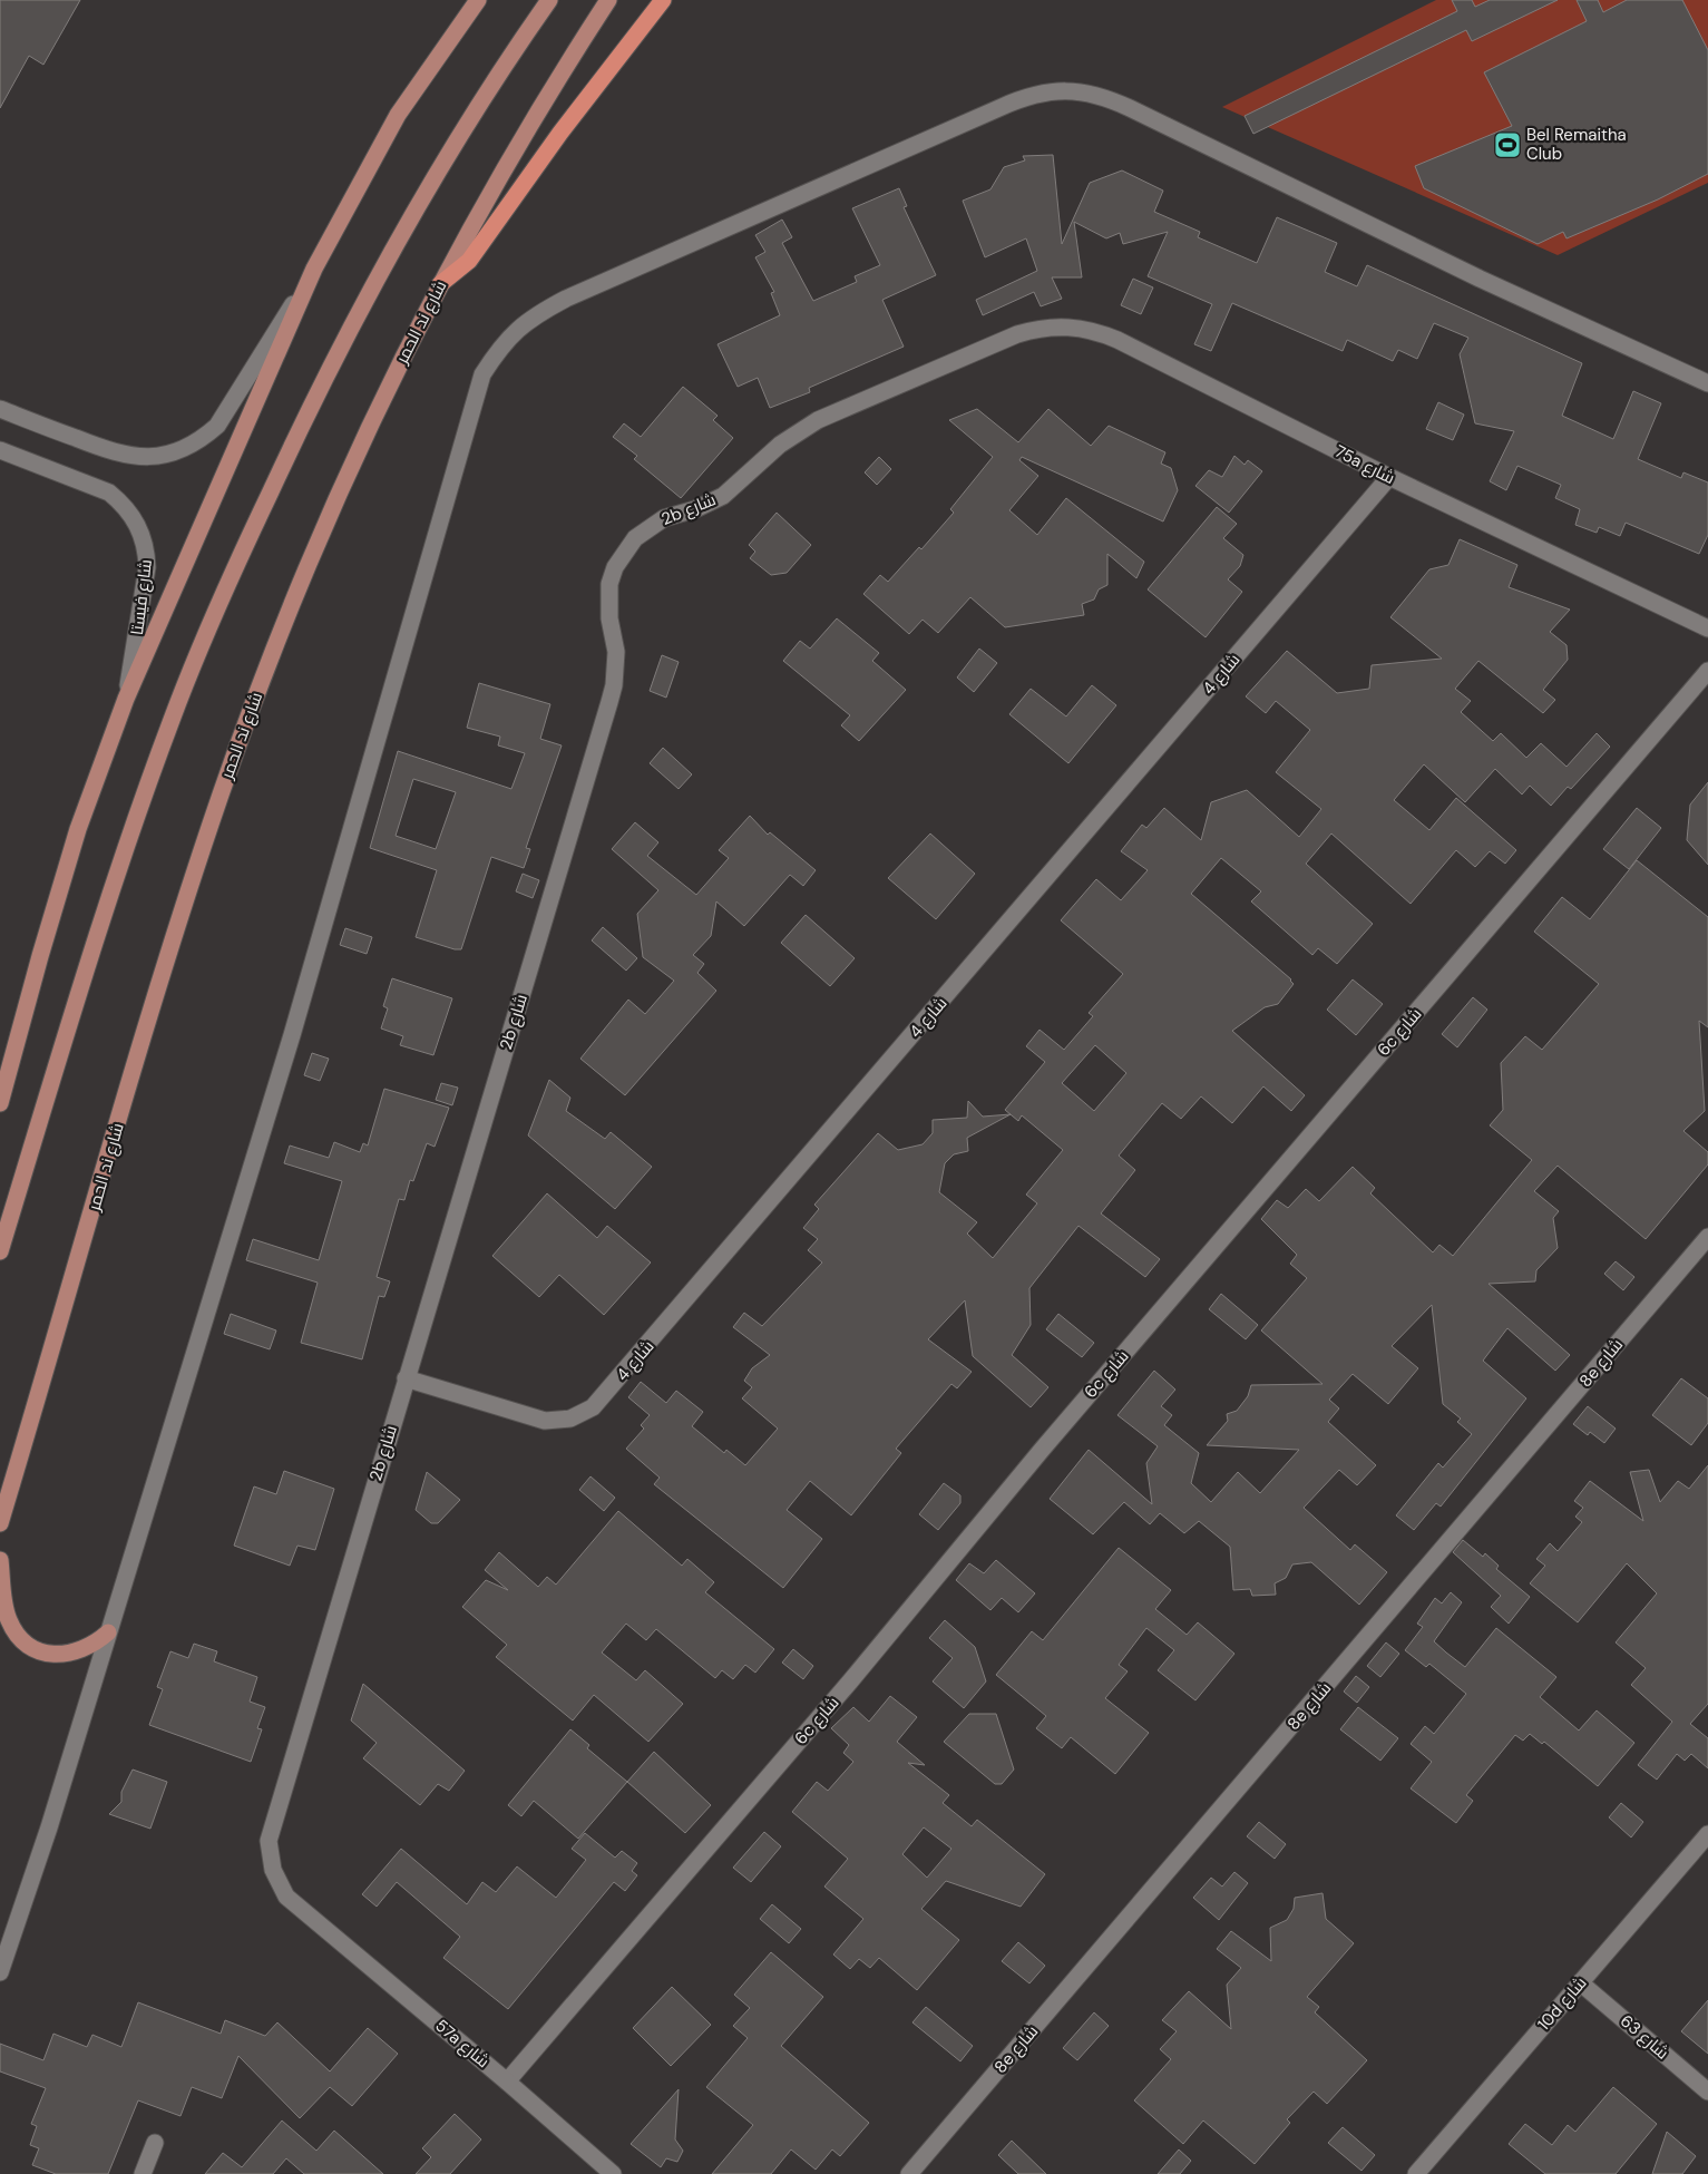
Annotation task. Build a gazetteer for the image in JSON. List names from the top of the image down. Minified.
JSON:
{"streets":{"main road":["شارع ند الحمر"],"street":["75a شارع","2b شارع","شارع فيستا","شارع 4","6c شارع","8e شارع","10d شارع","شارع 63","57a شارع"]},"crossings":[["75a شارع","2b شارع"],["75a شارع","شارع 4"],["2b شارع","شارع 4"],["2b شارع","57a شارع"],["6c شارع","57a شارع"],["10d شارع","شارع 63"]],"places":{"sports":["Bel Remaitha Club"]}}
